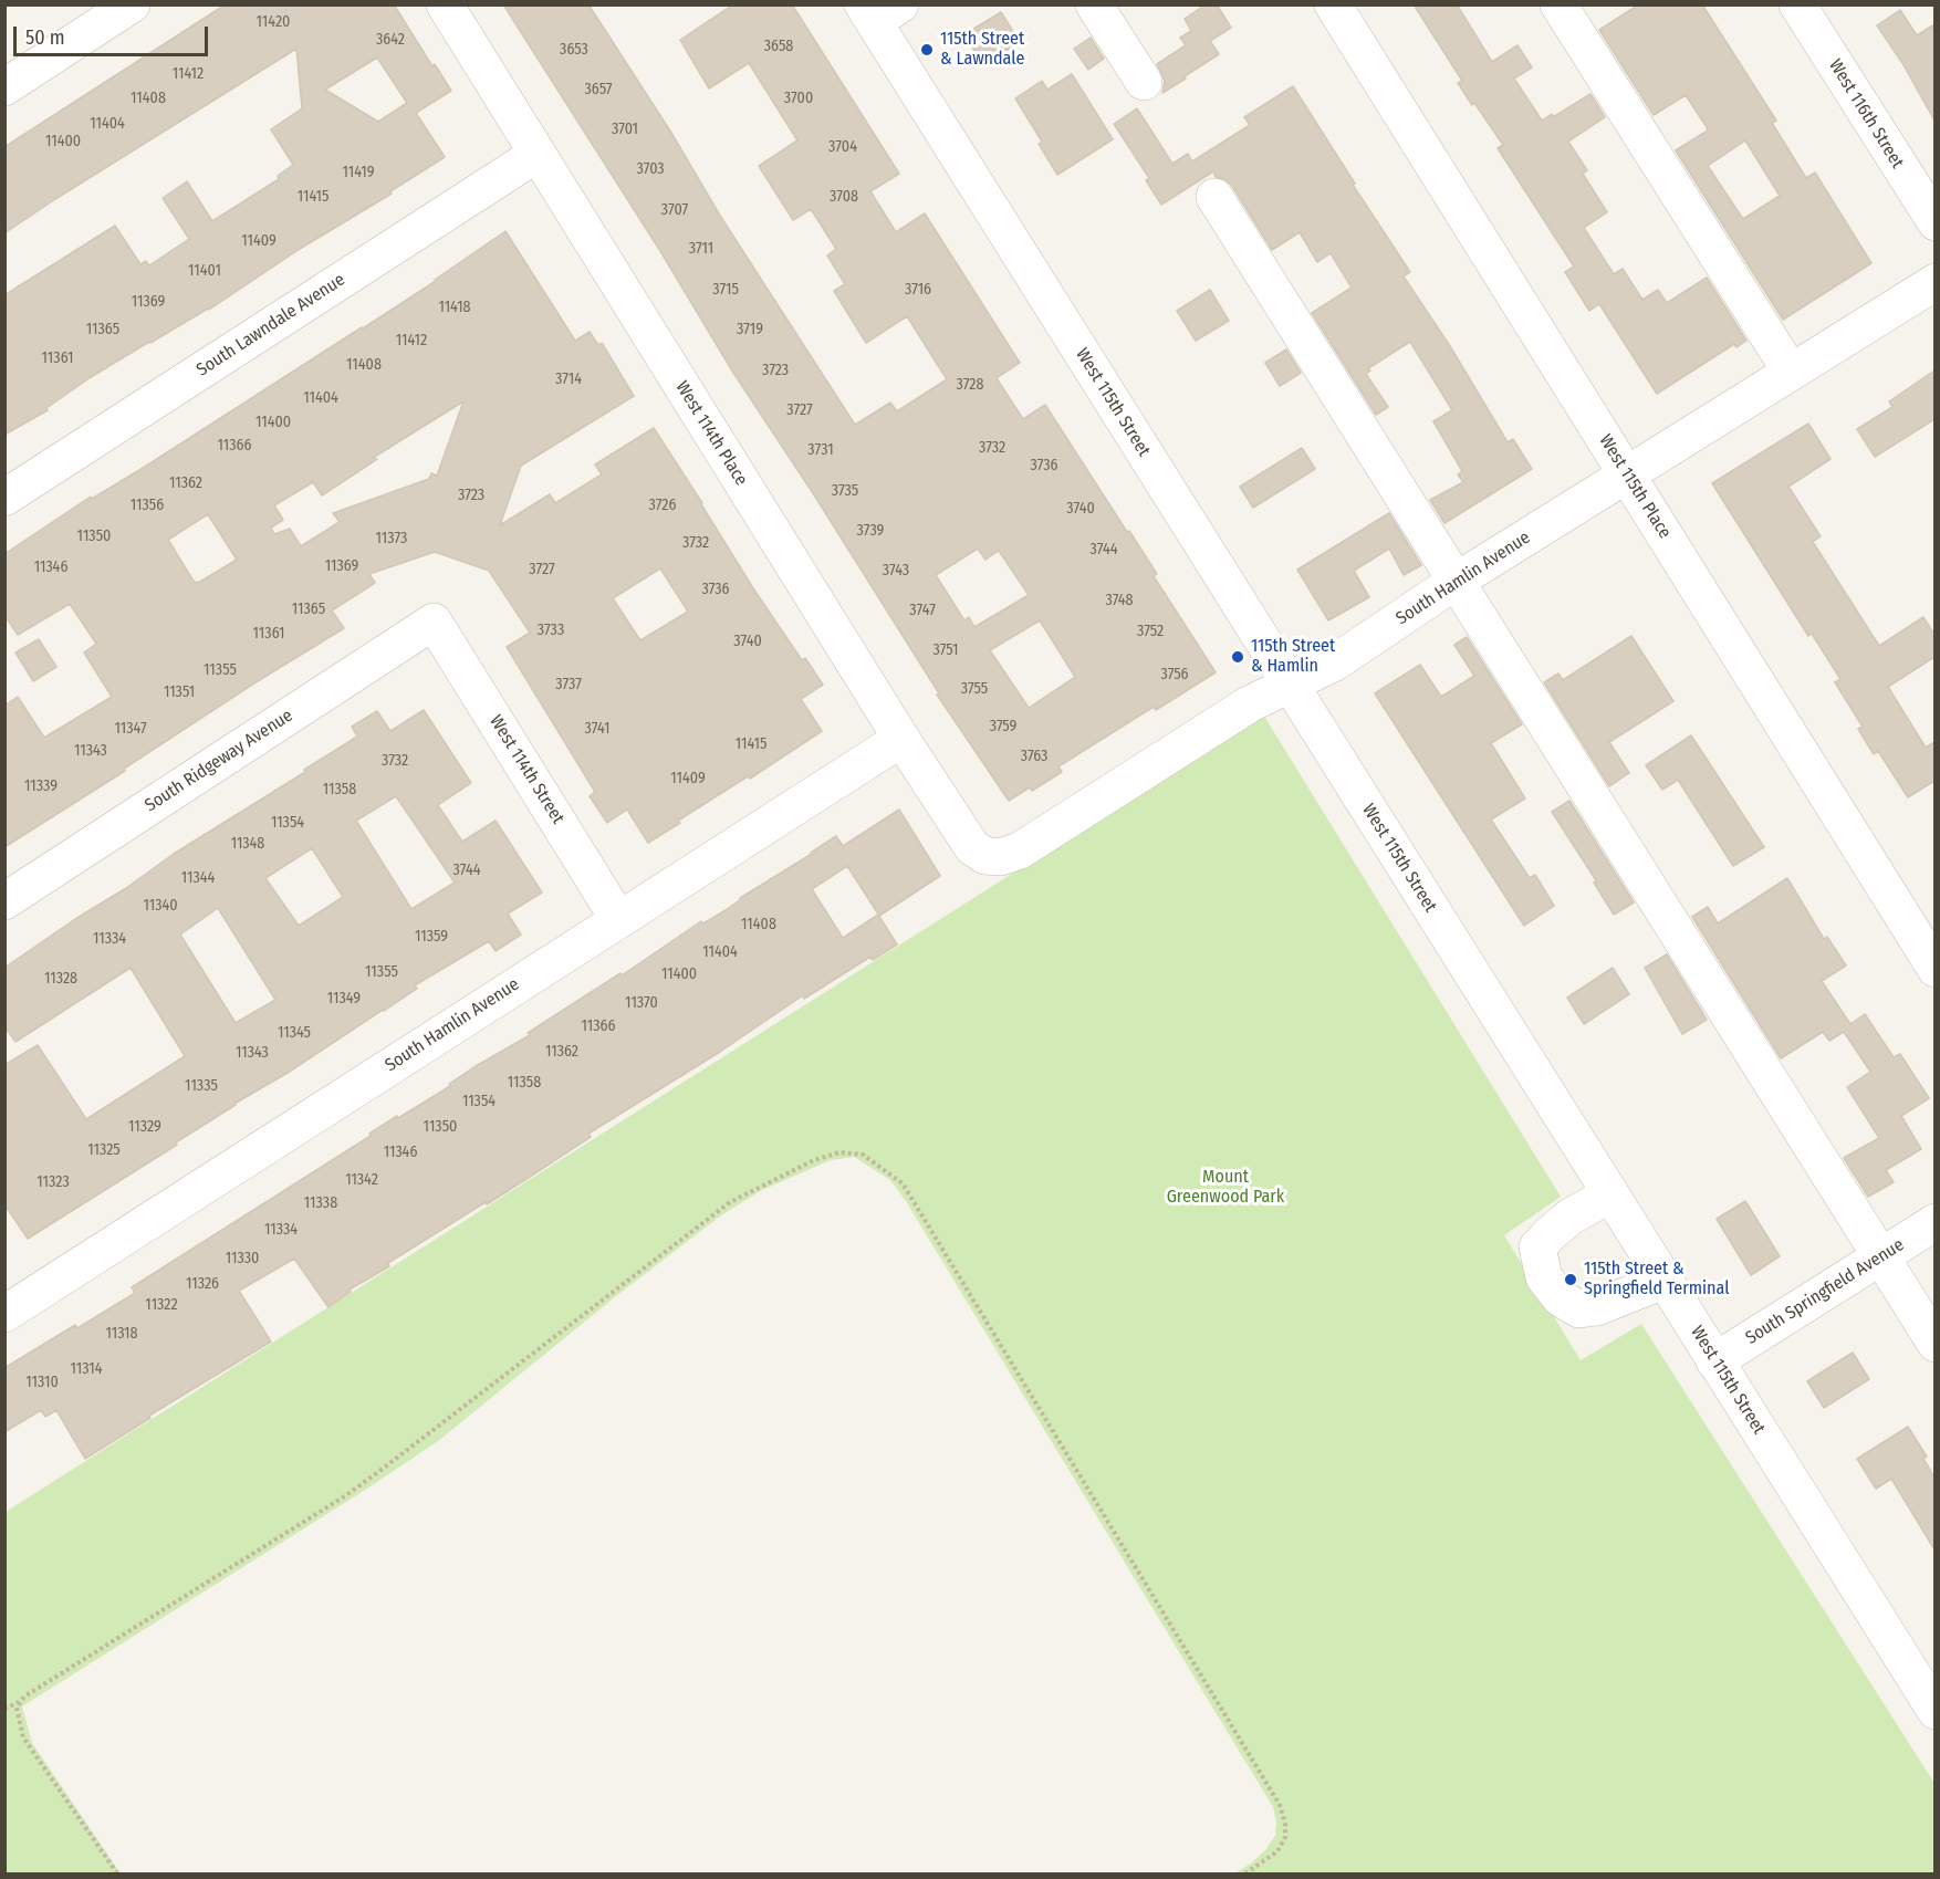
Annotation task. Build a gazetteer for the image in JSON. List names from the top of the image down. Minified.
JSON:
{"streets":{"street":["West 116th Street","South Lawndale Avenue","West 115th Street","West 114th Place","West 115th Place","South Hamlin Avenue","South Ridgeway Avenue","West 114th Street","South Springfield Avenue"]},"crossings":[["South Lawndale Avenue","West 114th Place"],["West 115th Street","South Hamlin Avenue"],["West 115th Street","South Springfield Avenue"],["West 114th Place","South Hamlin Avenue"],["West 115th Place","South Hamlin Avenue"],["South Hamlin Avenue","West 114th Street"],["South Ridgeway Avenue","West 114th Street"]],"parks":["Mount Greenwood Park"],"places":["115th Street & Lawndale","115th Street & Hamlin","115th Street & Springfield Terminal"],"house_numbers":["11420","3642","3658","3653","11412","3657","11408","3700","11404","3701","11400","3704","3703","11419","11415","3708","3707","11409","3711","11401","3715","3716","11369","11418","11365","3719","11412","11361","11408","3723","3714","3728","11404","3727","11400","11366","3732","3731","3736","11362","3735","3723","11356","3726","3740","3739","11350","11373","3732","3744","11369","11346","3727","3743","3736","3748","11365","3747","3733","3752","11361","3740","3751","11355","3756","3737","3755","11351","3759","11347","3741","11415","11343","3763","3732","11409","11339","11358","11354","11348","3744","11344","11340","11408","11359","11334","11404","11355","11400","11328","11349","11370","11366","11345","11362","11343","11358","11335","11354","11329","11350","11325","11346","11342","11323","11338","11334","11330","11326","11322","11318","11314","11310"],"scale_bar":"50 m"}
